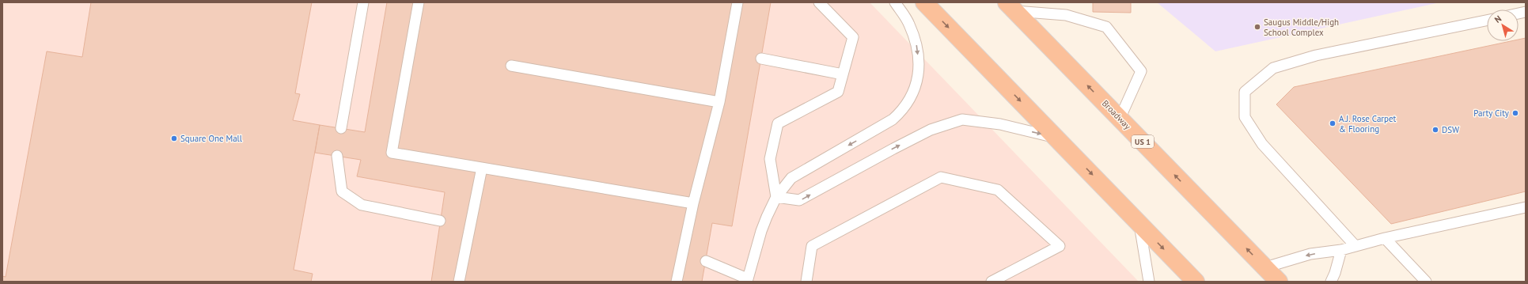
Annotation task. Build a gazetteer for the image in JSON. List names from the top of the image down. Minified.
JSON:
{"streets":{"highway":["Broadway","US 1"]},"places":["Saugus Middle/High School Complex","Party City","A.J. Rose Carpet & Flooring","DSW","Square One Mall"],"north":"top left"}
